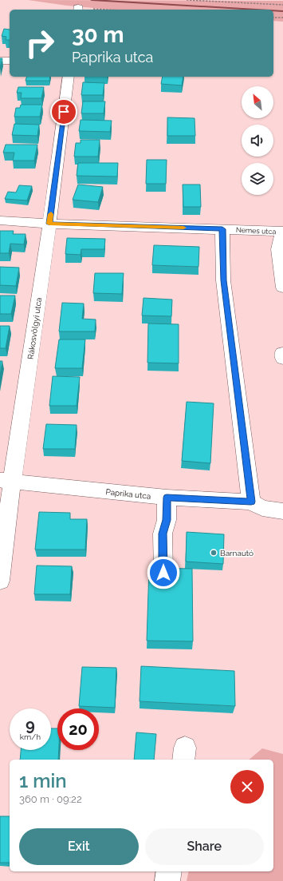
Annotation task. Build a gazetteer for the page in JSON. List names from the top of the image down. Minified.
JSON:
{"streets":{"street":["Nemes utca","Rákosvölgyi utca","Paprika utca"]},"crossings":[["Nemes utca","Rákosvölgyi utca"],["Rákosvölgyi utca","Paprika utca"]],"places":["Barnautó"],"north":"top left","page":{"turn":["30 m","Paprika utca"],"speed":"9 km/h","limit":"20","heading":["1 min","360 m · 09:22"],"buttons":["Exit","Share"]}}
